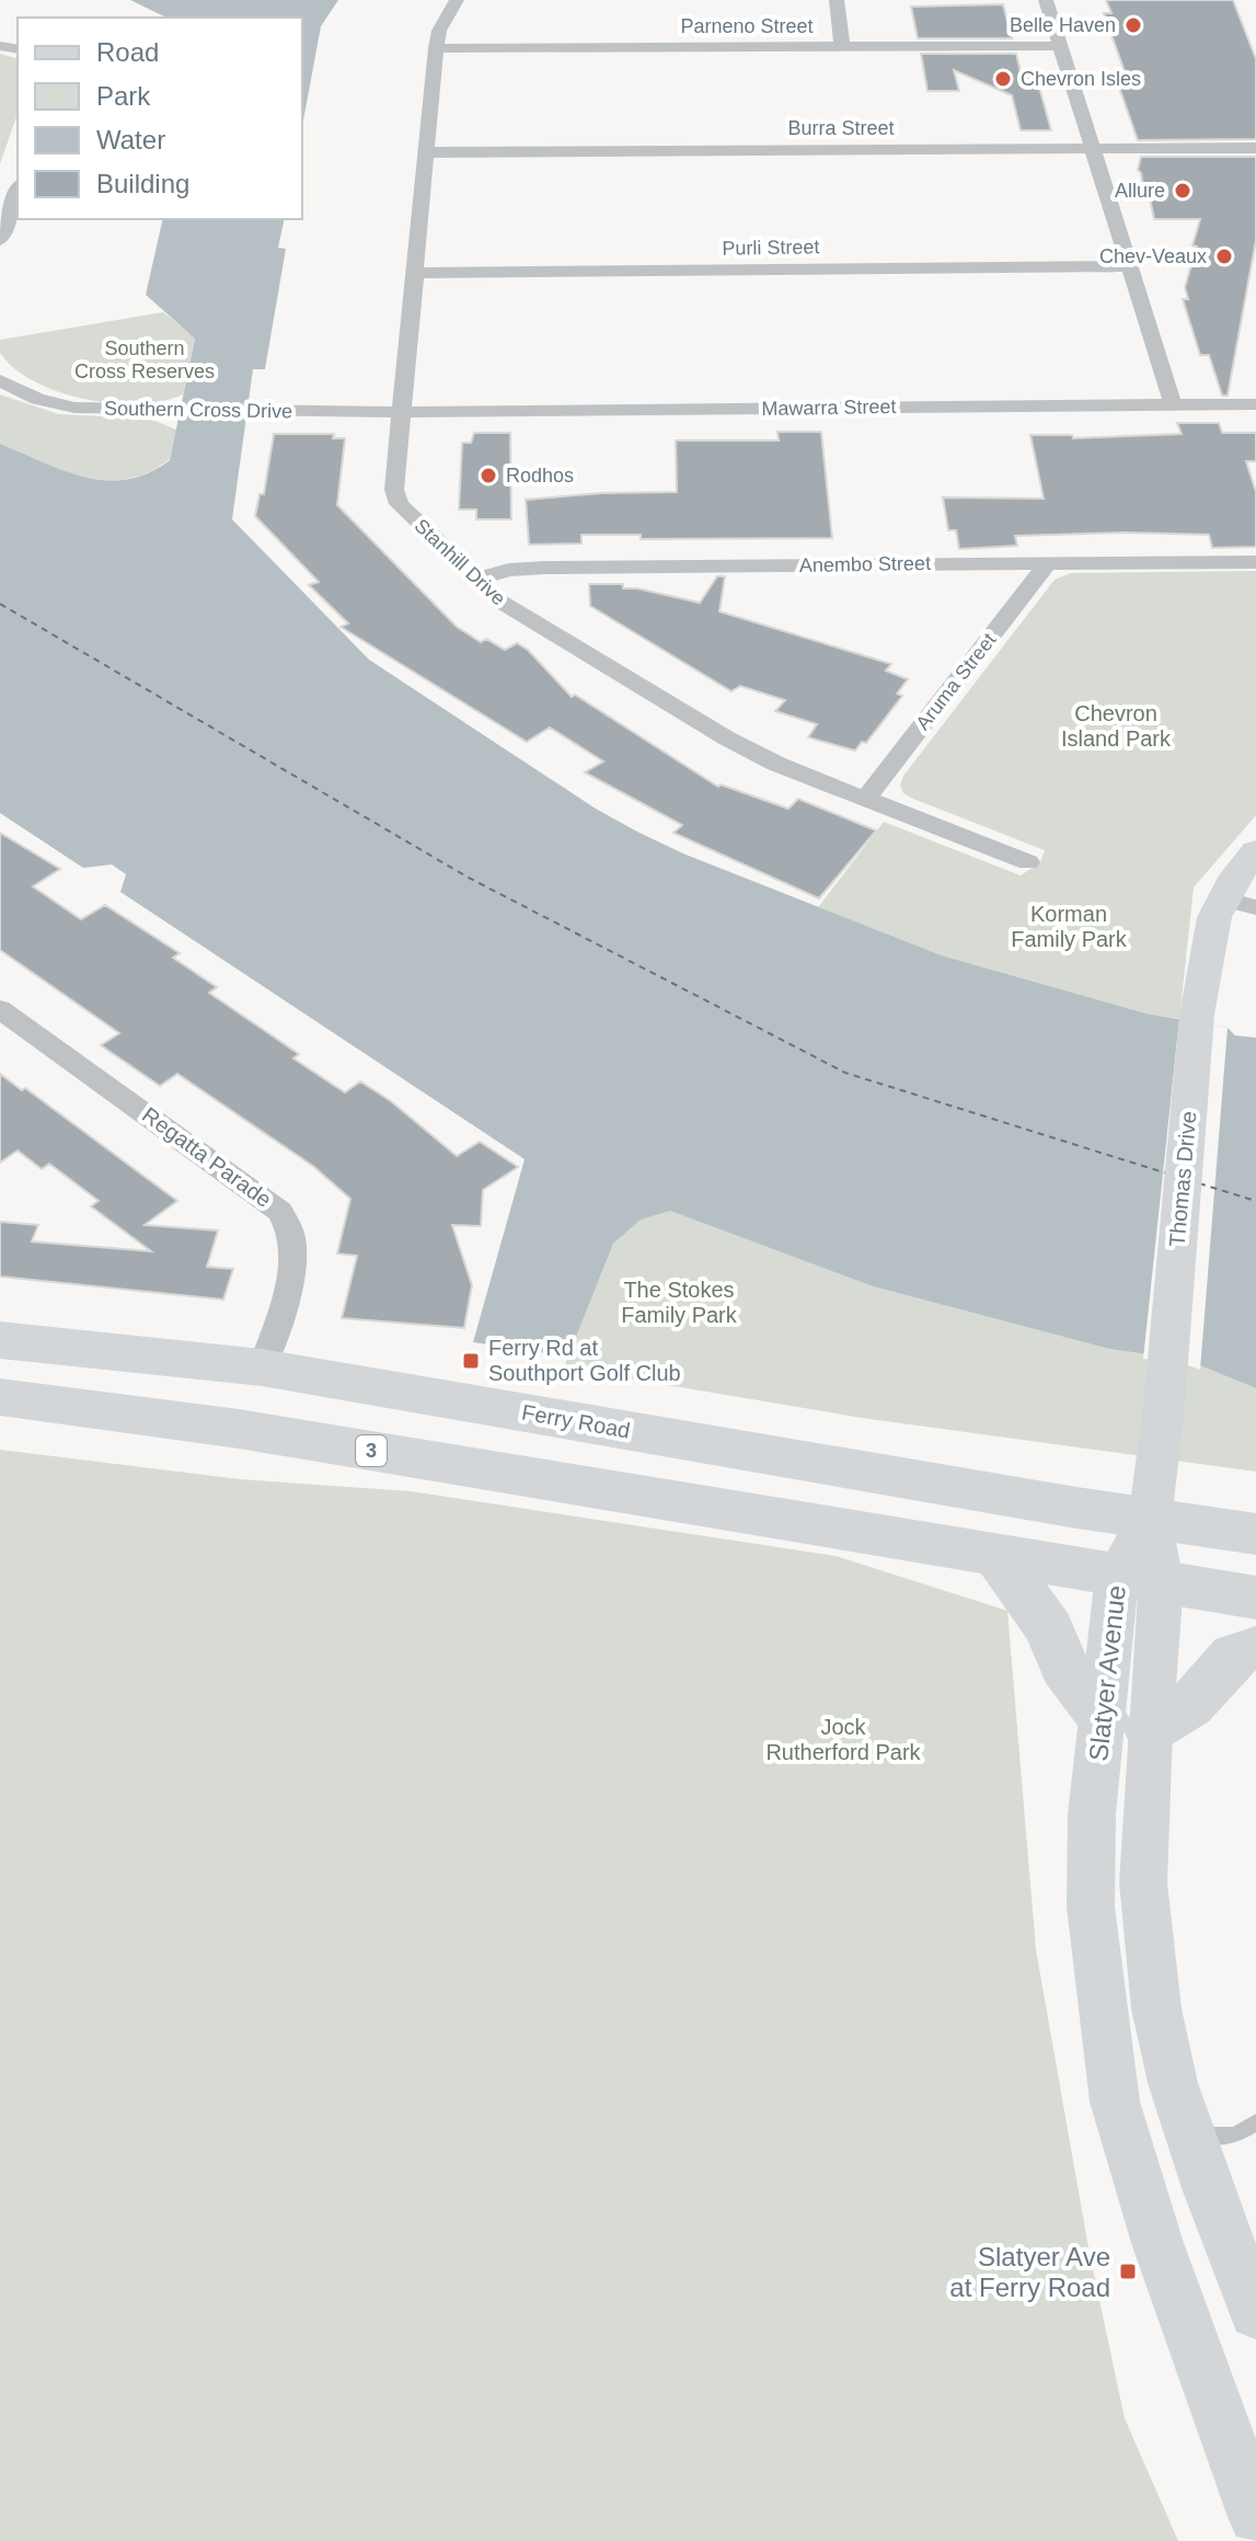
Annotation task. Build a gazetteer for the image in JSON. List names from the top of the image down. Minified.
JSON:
{"streets":{"main road":["Thomas Drive","Ferry Road","3","Slatyer Avenue"],"street":["Parneno Street","Burra Street","Purli Street","Mawarra Street","Southern Cross Drive","Stanhill Drive","Anembo Street","Aruma Street","Regatta Parade"]},"crossings":[["Parneno Street","Stanhill Drive"],["Burra Street","Stanhill Drive"],["Purli Street","Stanhill Drive"],["Mawarra Street","Southern Cross Drive"],["Mawarra Street","Stanhill Drive"],["Southern Cross Drive","Stanhill Drive"],["Stanhill Drive","Anembo Street"],["Stanhill Drive","Aruma Street"],["Anembo Street","Aruma Street"],["Regatta Parade","Ferry Road"],["Thomas Drive","Ferry Road"],["Thomas Drive","Slatyer Avenue"],["Ferry Road","Slatyer Avenue"],["3","Slatyer Avenue"]],"parks":["Southern Cross Reserves","Chevron Island Park","Korman Family Park","The Stokes Family Park","Jock Rutherford Park"],"places":{"other":["Belle Haven","Chevron Isles","Allure","Chev-Veaux","Rodhos"],"transit":["Ferry Rd at Southport Golf Club","Slatyer Ave at Ferry Road"]},"legend":["Road","Park","Water","Building"]}
